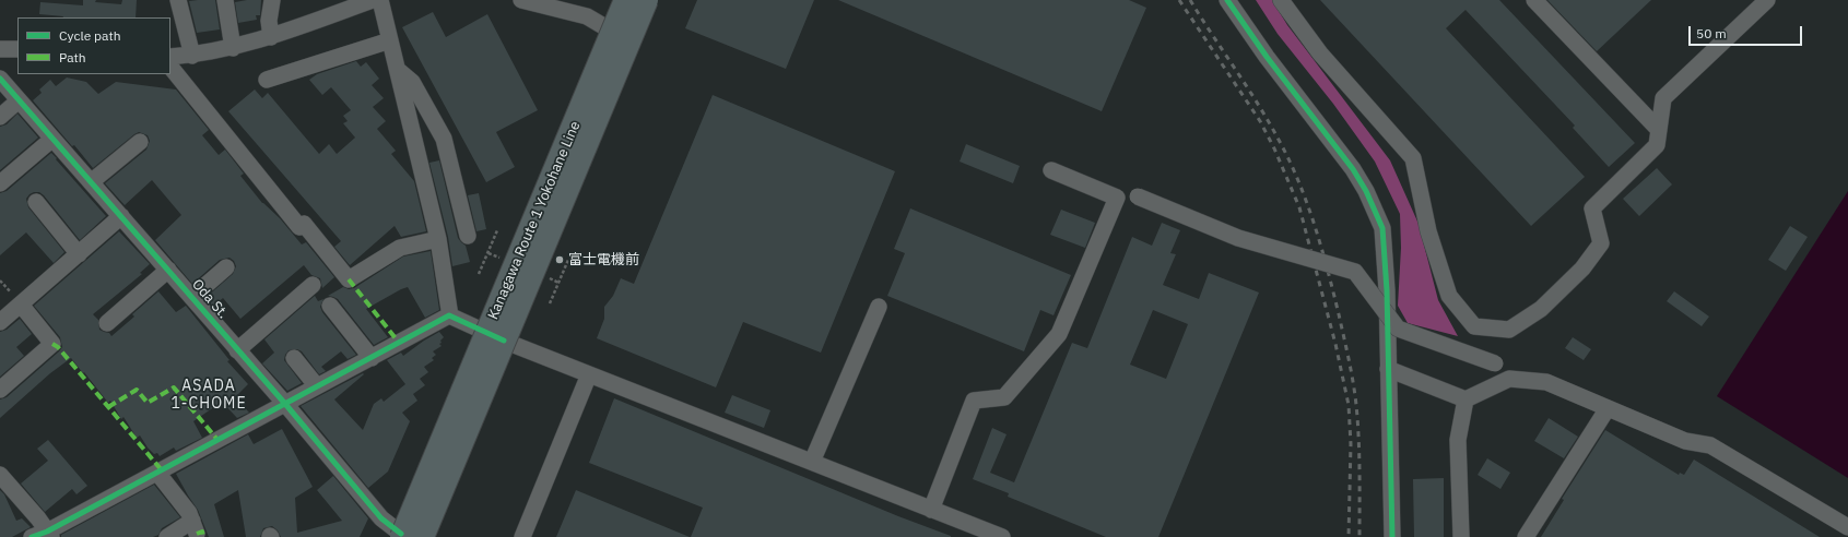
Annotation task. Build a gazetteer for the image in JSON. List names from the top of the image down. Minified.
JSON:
{"streets":{"highway":["Kanagawa Route 1 Yokohane Line"],"street":["Oda St."]},"crossings":[["Kanagawa Route 1 Yokohane Line","Oda St."]],"districts":["ASADA 1-CHOME"],"places":["富士電機前"],"legend":["Cycle path","Path"],"scale_bar":"50 m"}
